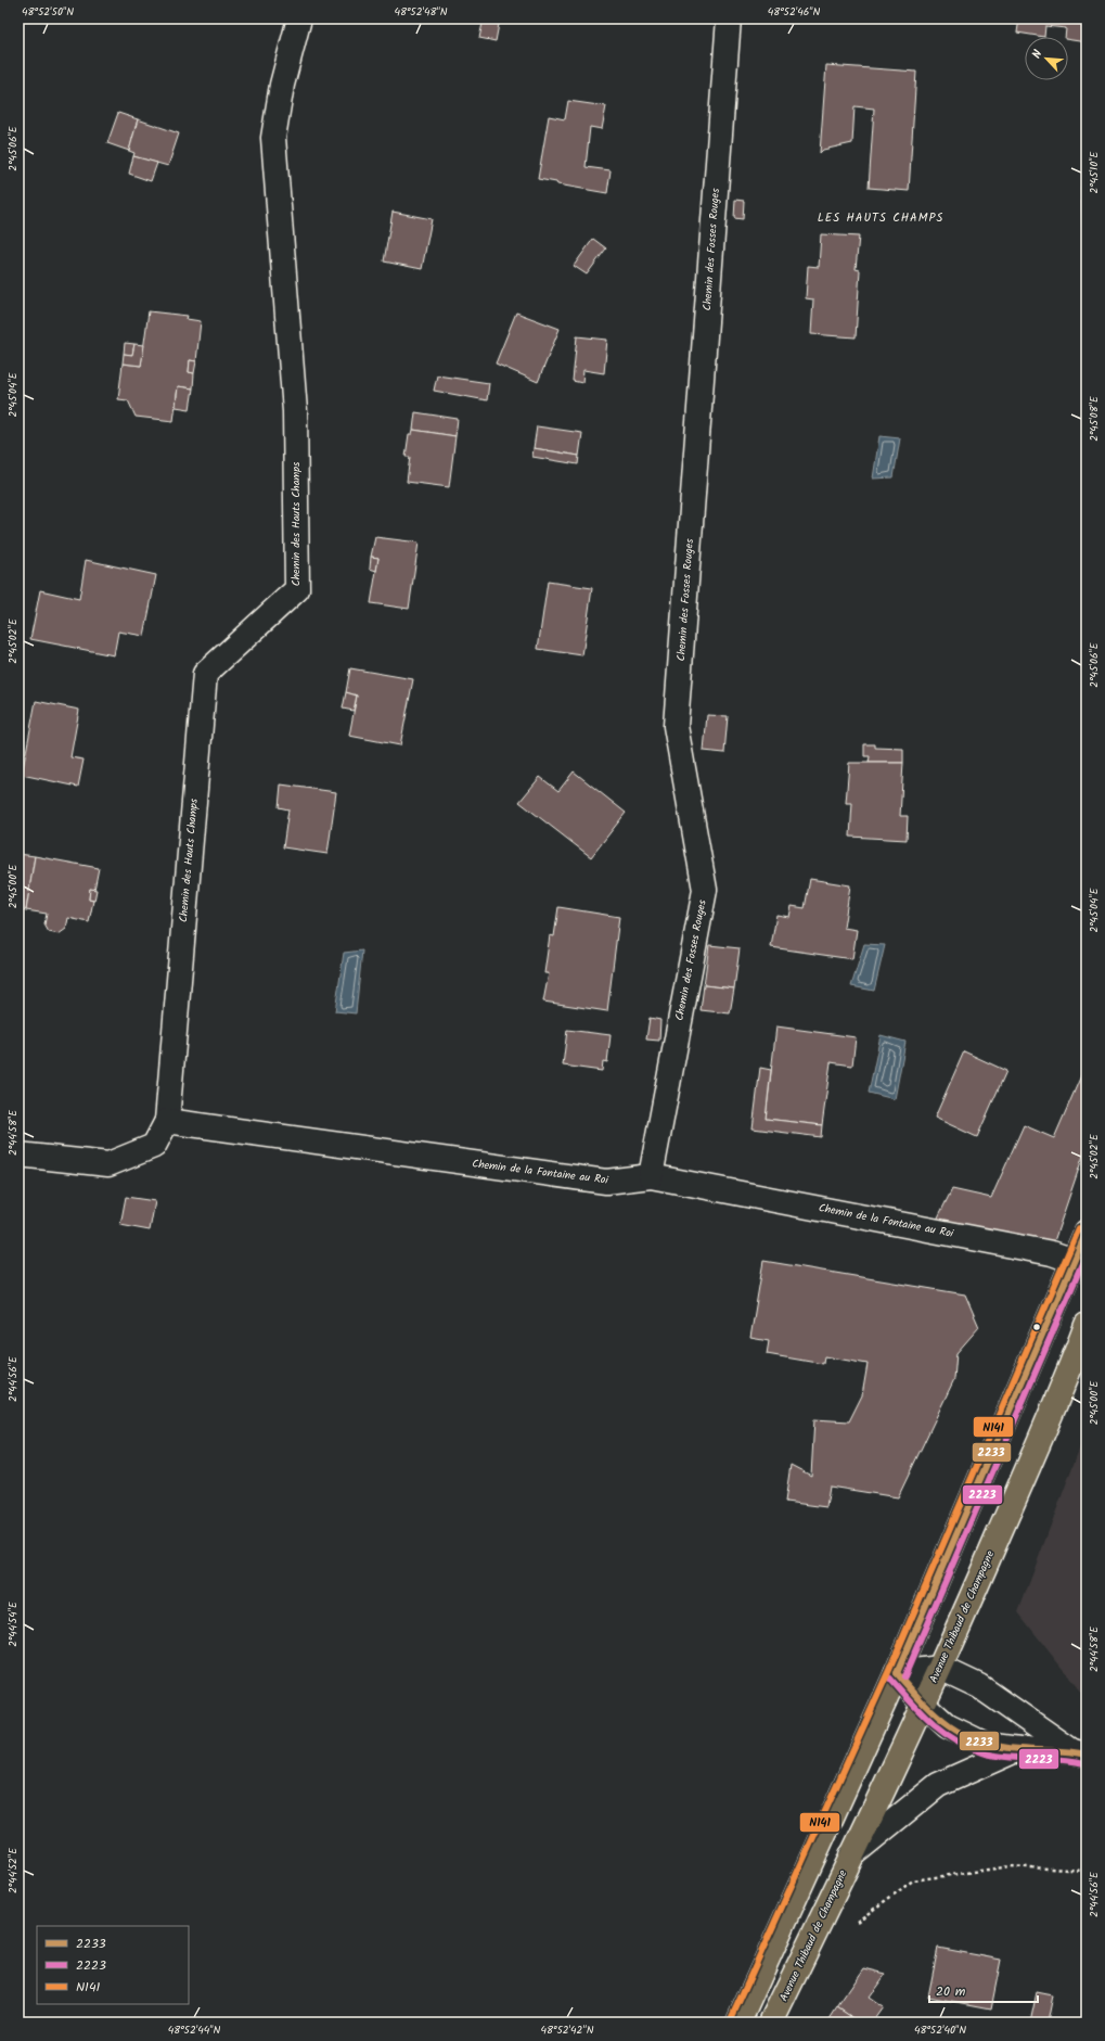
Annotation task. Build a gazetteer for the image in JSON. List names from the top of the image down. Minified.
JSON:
{"streets":{"main road":["Avenue Thibaud de Champagne"],"street":["Chemin des Fosses Rouges","Chemin des Hauts Champs","Chemin de la Fontaine au Roi"]},"crossings":[["Chemin des Fosses Rouges","Chemin de la Fontaine au Roi"],["Chemin des Hauts Champs","Chemin de la Fontaine au Roi"]],"districts":["LES HAUTS CHAMPS"],"lines":["transit line N141","transit line 2233","transit line 2223"],"legend":["2233","2223","N141"],"scale_bar":"20 m","north":"top left","coordinates":["48°52'50\"N","48°52'48\"N","48°52'46\"N","2°45'06\"E","2°45'10\"E","2°45'04\"E","2°45'08\"E","2°45'02\"E","2°45'00\"E","2°44'58\"E","2°44'56\"E","2°44'54\"E","2°44'52\"E","48°52'44\"N","48°52'42\"N","48°52'40\"N"]}
